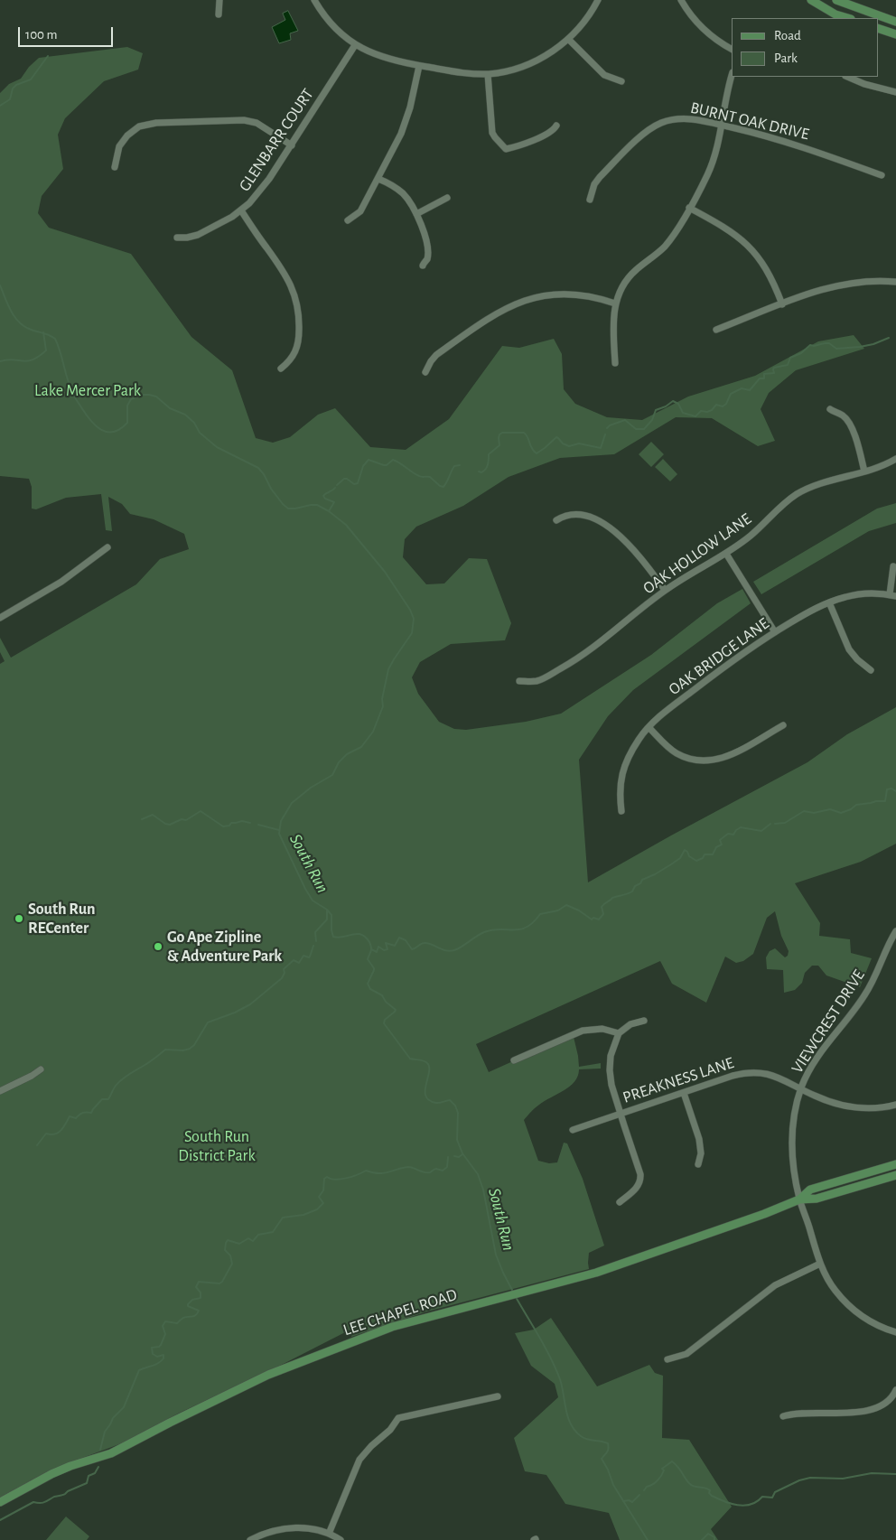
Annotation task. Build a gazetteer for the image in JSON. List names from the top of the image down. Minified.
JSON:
{"streets":{"main road":["LEE CHAPEL ROAD"],"street":["BURNT OAK DRIVE","GLENBARR COURT","OAK HOLLOW LANE","OAK BRIDGE LANE","VIEWCREST DRIVE","PREAKNESS LANE"]},"crossings":[["VIEWCREST DRIVE","PREAKNESS LANE"],["VIEWCREST DRIVE","LEE CHAPEL ROAD"]],"water":["South Run"],"parks":["Lake Mercer Park","South Run District Park"],"places":["South Run RECenter","Go Ape Zipline & Adventure Park"],"legend":["Road","Park"],"scale_bar":"100 m"}
